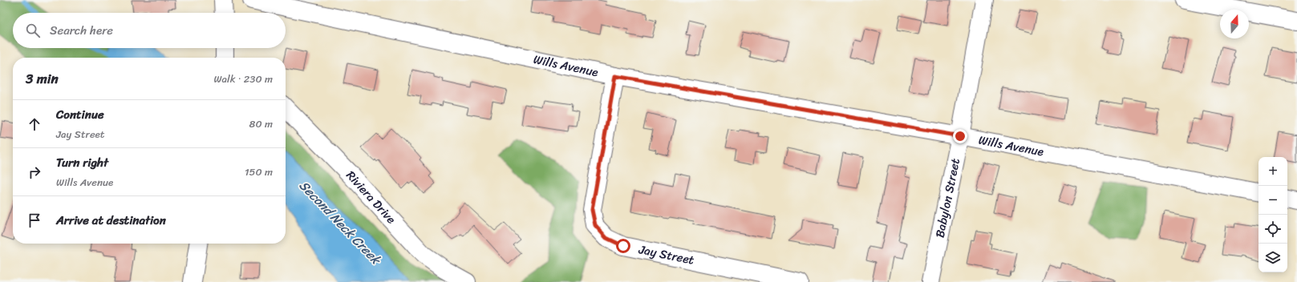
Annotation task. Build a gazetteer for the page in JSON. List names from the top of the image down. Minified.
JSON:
{"streets":{"street":["Wills Avenue","Riviera Drive","Babylon Street","Jay Street"]},"crossings":[["Wills Avenue","Babylon Street"],["Wills Avenue","Jay Street"]],"water":["Second Neck Creek"],"north":"top","page":{"search":"Search here","heading":["3 min","Walk · 230 m"],"list":[["Continue","Jay Street","80 m"],["Turn right","Wills Avenue","150 m"],"Arrive at destination"],"map_buttons":["+","−"]}}
